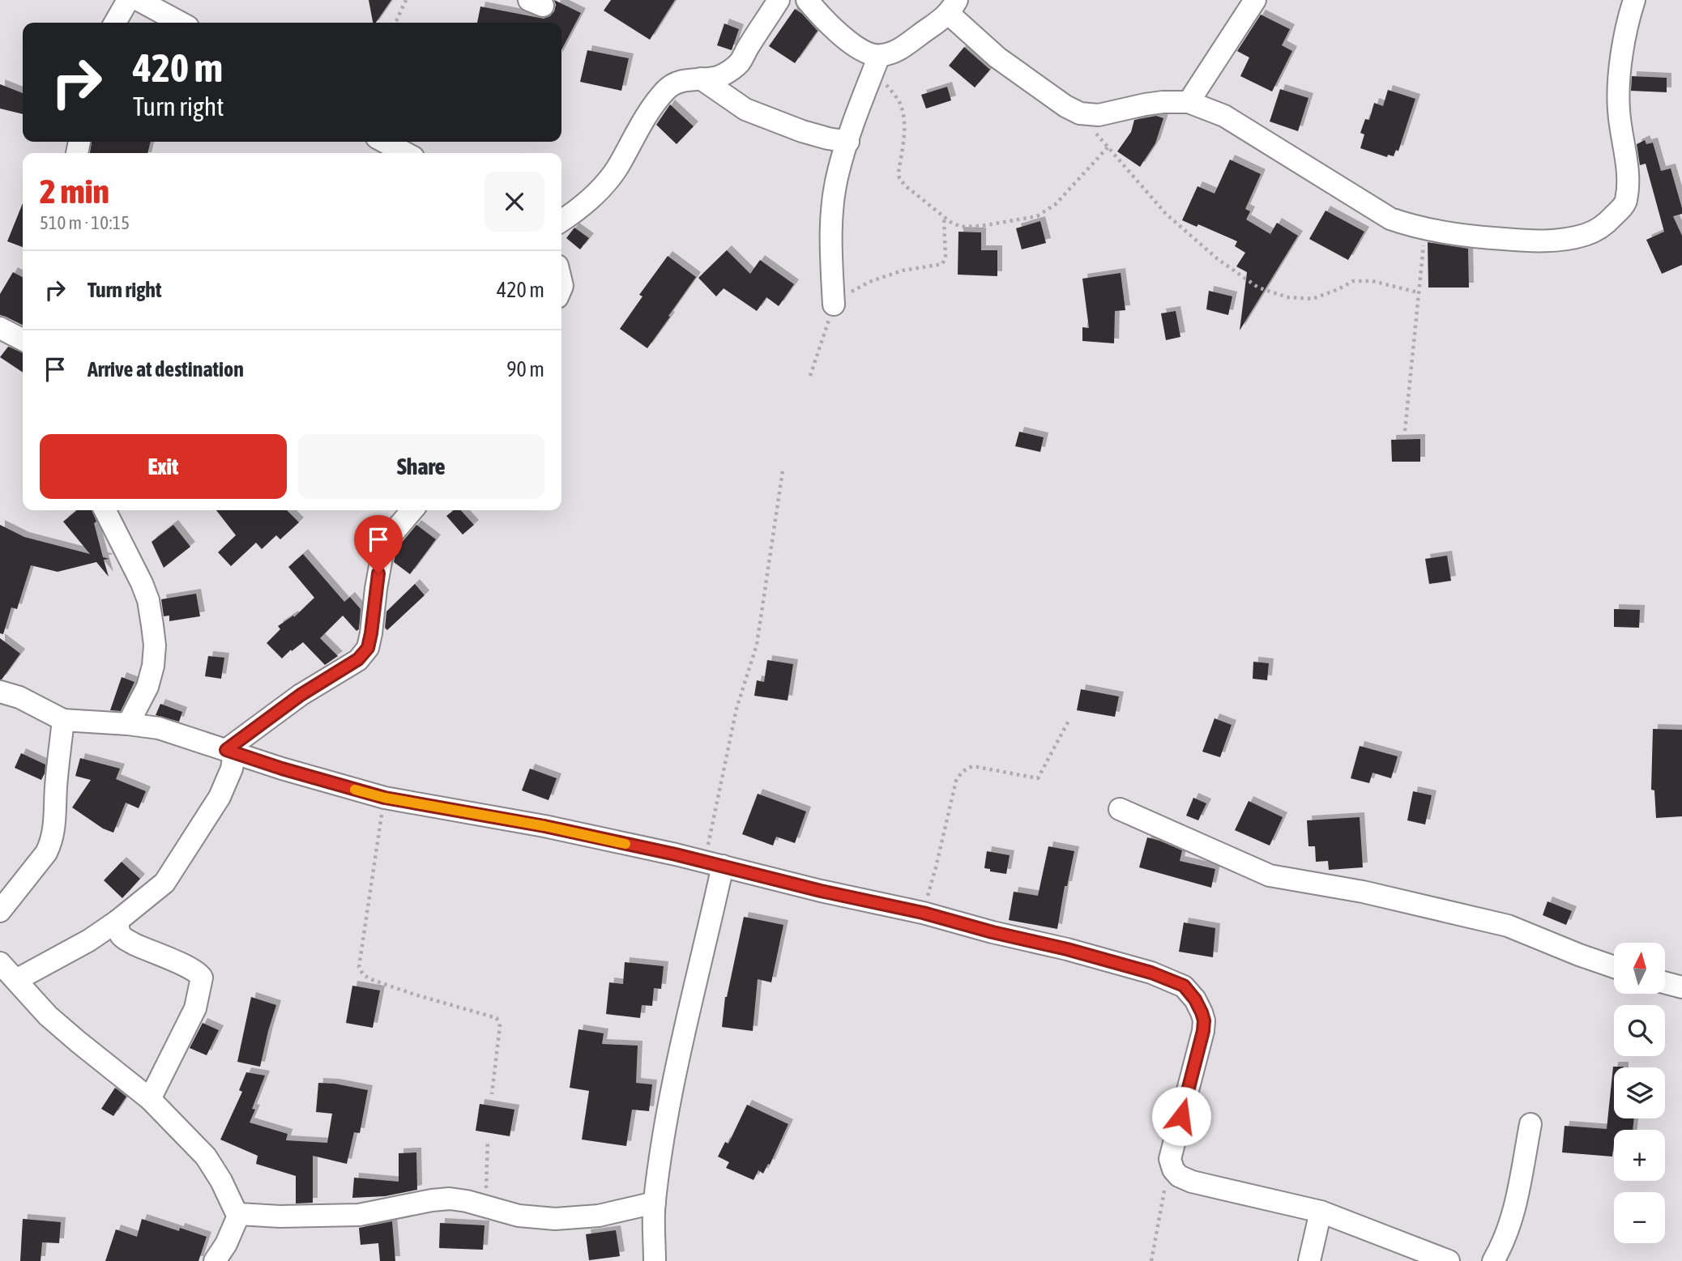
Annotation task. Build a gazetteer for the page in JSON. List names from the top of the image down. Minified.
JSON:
{"north":"top","page":{"turn":["420 m","Turn right"],"heading":["2 min","510 m · 10:15"],"list":[{"name":"Turn right","value":"420 m"},{"name":"Arrive at destination","value":"90 m"}],"buttons":["Exit","Share"],"map_buttons":["+","−"]}}
